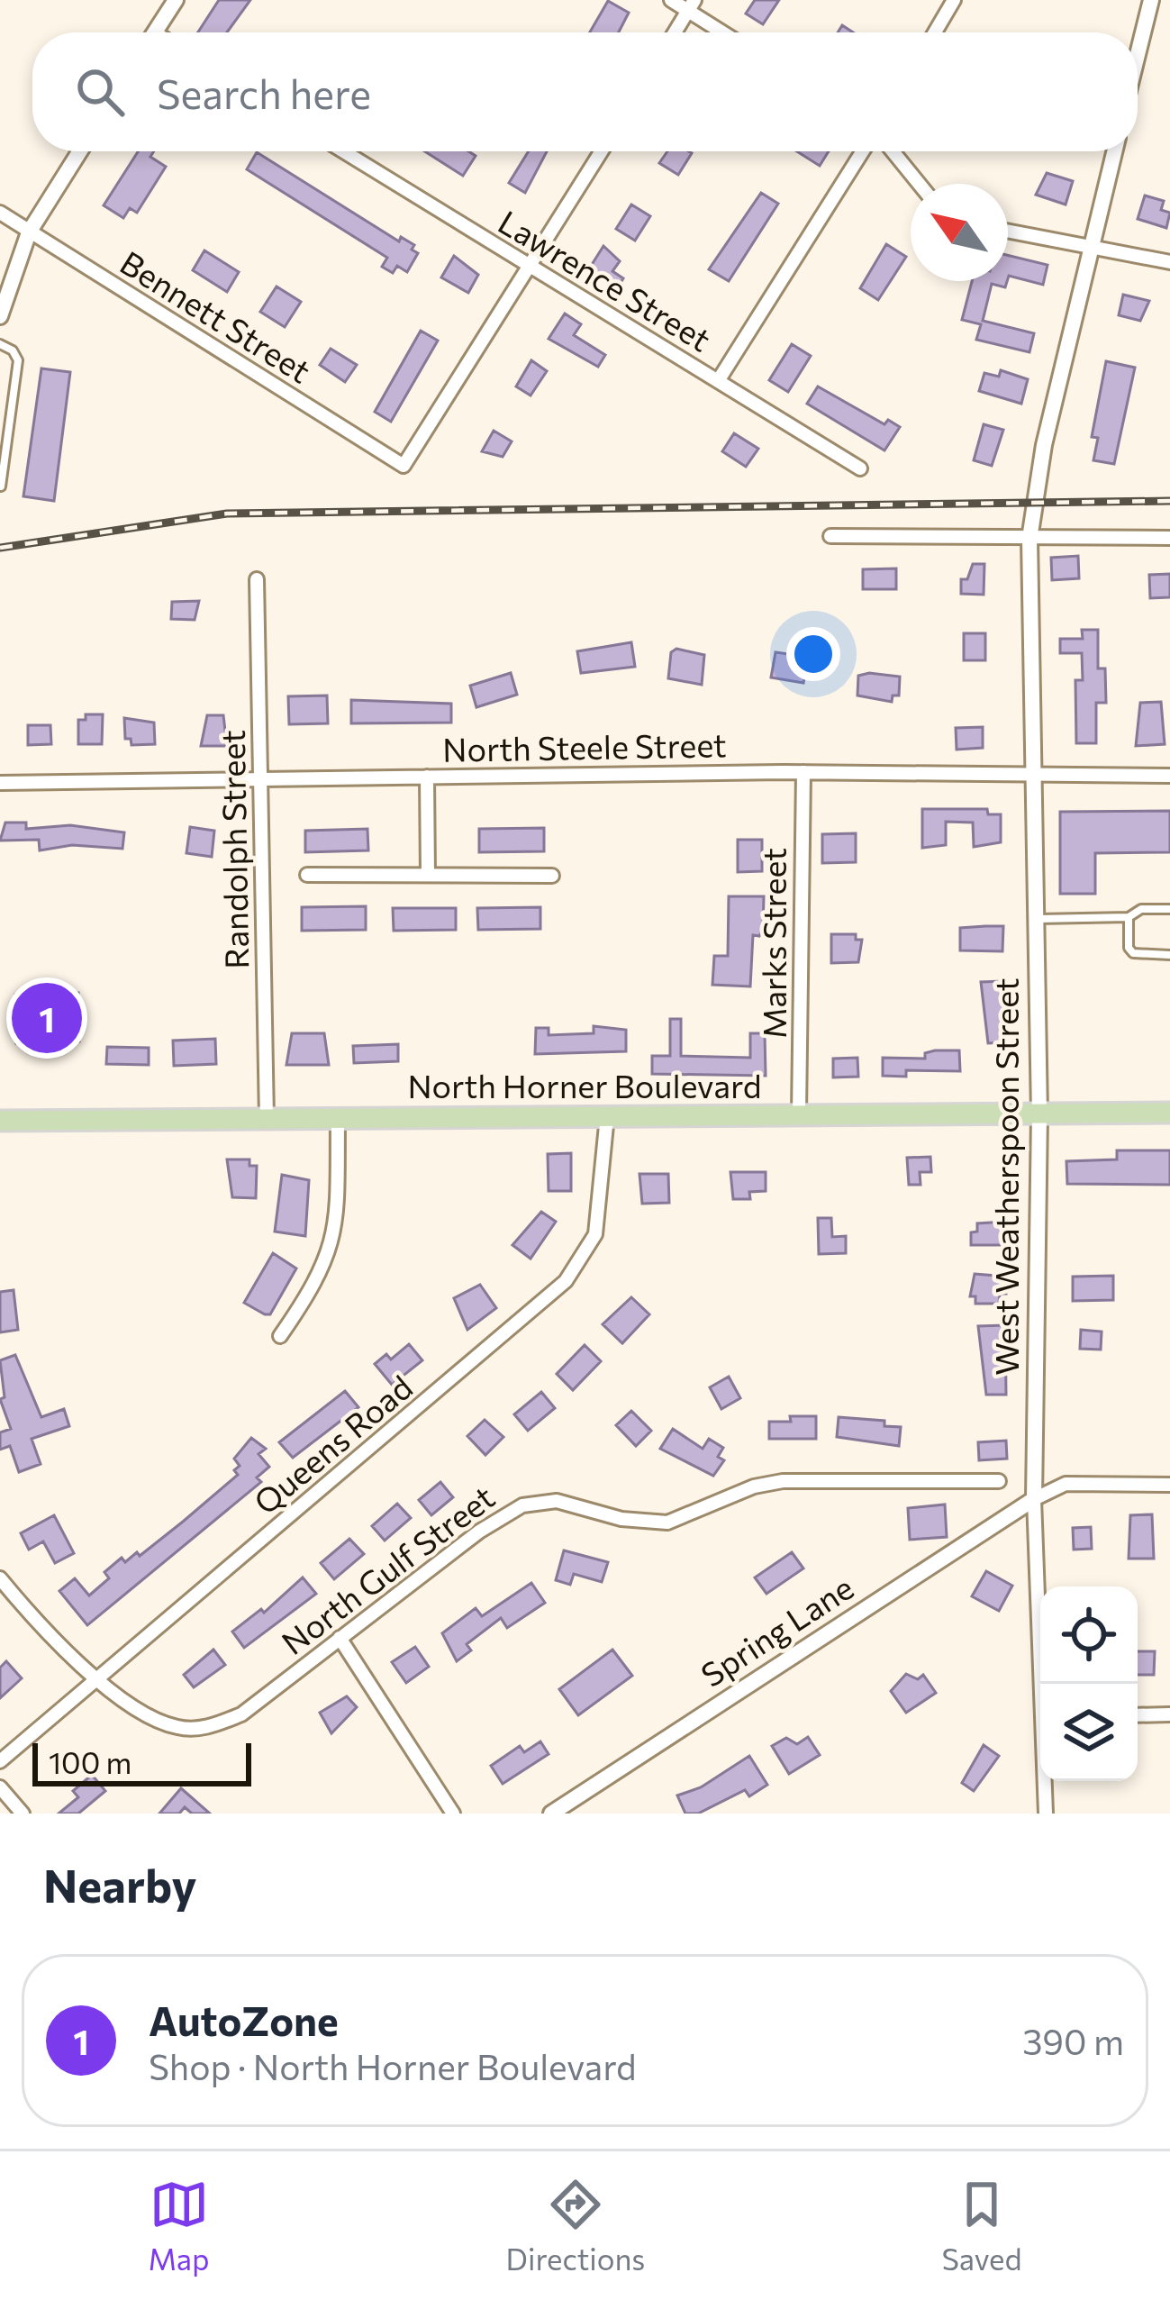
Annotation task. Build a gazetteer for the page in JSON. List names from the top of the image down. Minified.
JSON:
{"streets":{"main road":["North Horner Boulevard"],"street":["Lawrence Street","Bennett Street","North Steele Street","Randolph Street","Marks Street","West Weatherspoon Street","Queens Road","North Gulf Street","Spring Lane"]},"crossings":[["Lawrence Street","Bennett Street"],["North Steele Street","Randolph Street"],["North Steele Street","Marks Street"],["North Steele Street","West Weatherspoon Street"],["Randolph Street","North Horner Boulevard"],["Marks Street","North Horner Boulevard"],["North Horner Boulevard","West Weatherspoon Street"],["North Horner Boulevard","Queens Road"],["West Weatherspoon Street","Spring Lane"],["Queens Road","North Gulf Street"]],"scale_bar":"100 m","north":"top left","page":{"search":"Search here","pins":"1","scale":"100 m","heading":"Nearby","list":[{"mark":"1","name":"AutoZone","note":"Shop · North Horner Boulevard","value":"390 m"}],"nav":["Map","Directions","Saved"]}}
